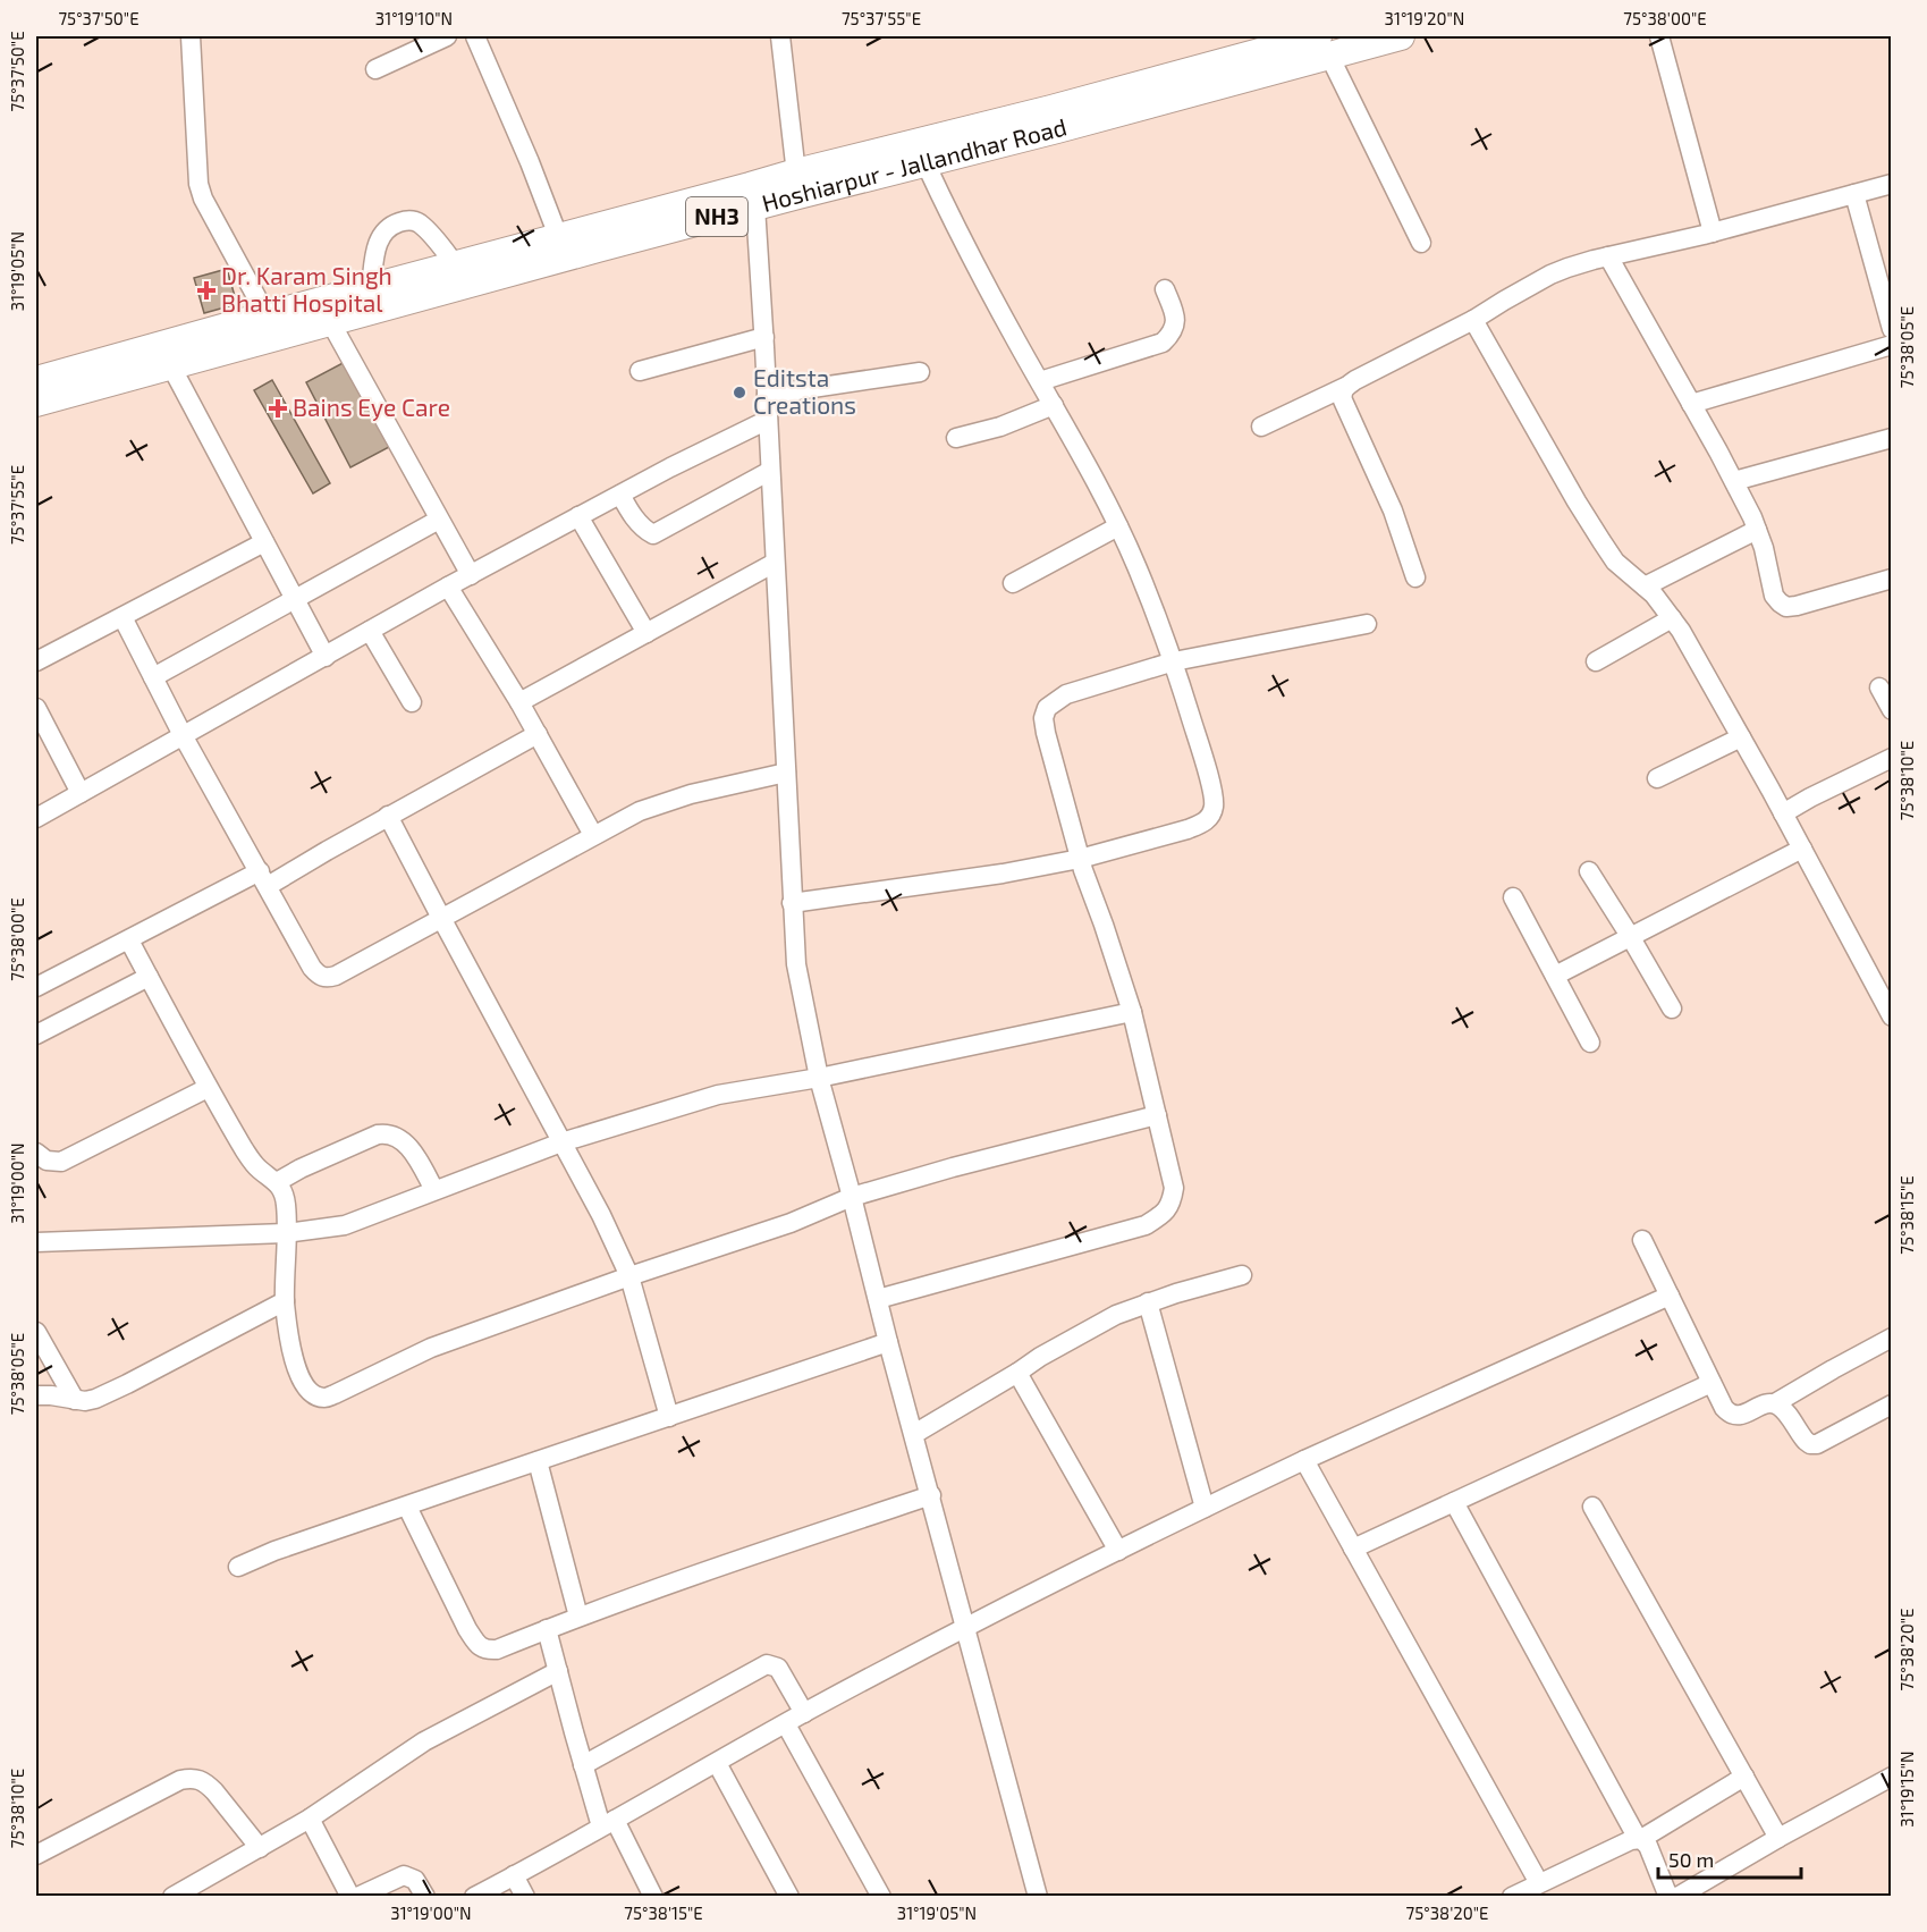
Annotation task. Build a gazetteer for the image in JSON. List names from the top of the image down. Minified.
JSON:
{"streets":{"highway":["Hoshiarpur - Jallandhar Road","NH3"]},"places":{"health":["Dr. Karam Singh Bhatti Hospital","Bains Eye Care"],"other":["Editsta Creations"]},"scale_bar":"50 m","coordinates":["75°37'50\"E","31°19'10\"N","75°37'55\"E","31°19'20\"N","75°38'00\"E","31°19'05\"N","75°38'05\"E","75°38'10\"E","31°19'00\"N","75°38'15\"E","75°38'20\"E","31°19'15\"N"]}
